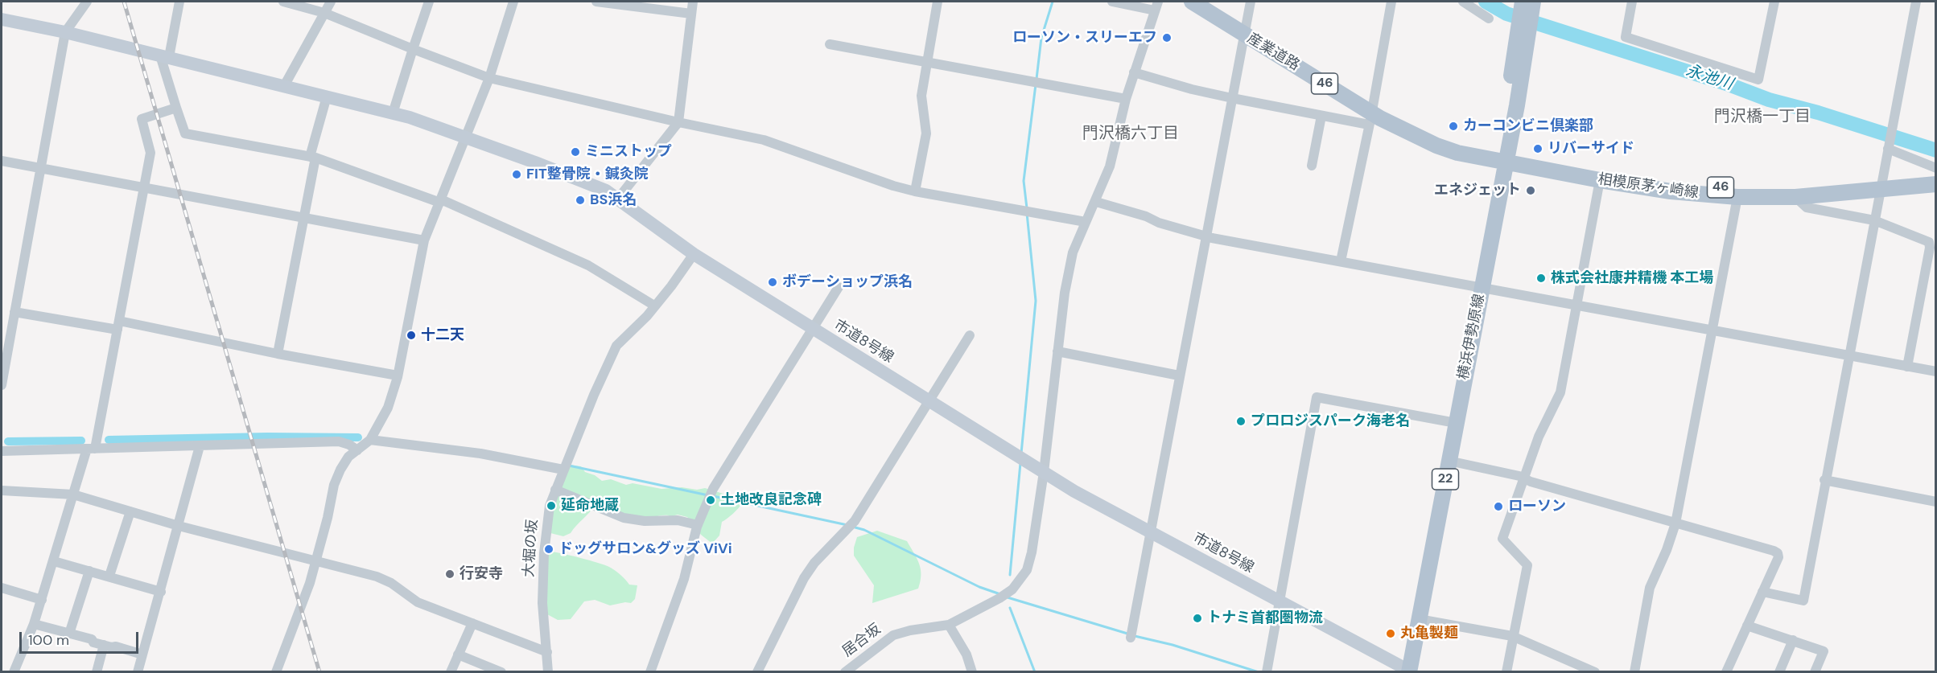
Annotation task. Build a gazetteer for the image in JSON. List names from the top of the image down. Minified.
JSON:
{"streets":{"main road":["産業道路","46","相模原茅ヶ崎線","横浜伊勢原線","22"],"street":["市道8号線","大堀の坂","居合坂"]},"crossings":[["産業道路","相模原茅ヶ崎線"],["産業道路","横浜伊勢原線"],["相模原茅ヶ崎線","横浜伊勢原線"],["横浜伊勢原線","市道8号線"],["市道8号線","大堀の坂"],["市道8号線","居合坂"]],"districts":["門沢橋一丁目","門沢橋六丁目"],"water":["永池川"],"places":["ローソン・スリーエフ","カーコンビニ倶楽部","リバーサイド","ミニストップ","FIT整骨院・鍼灸院","エネジェット","BS浜名","株式会社康井精機 本工場","ボデーショップ浜名","十二天","プロロジスパーク海老名","土地改良記念碑","延命地蔵","ローソン","ドッグサロン&グッズ ViVi","行安寺","トナミ首都圏物流","丸亀製麺"],"scale_bar":"100 m"}
